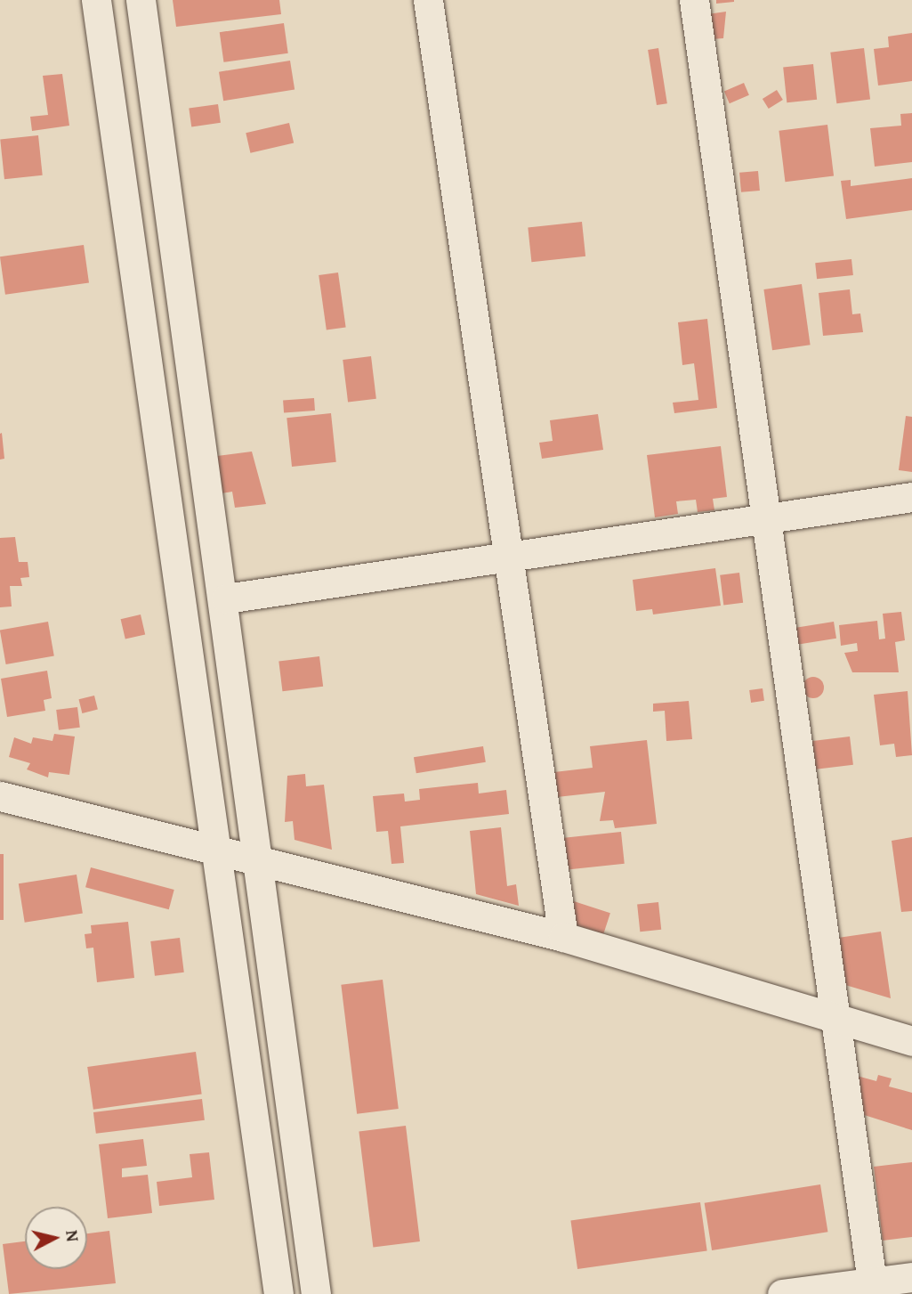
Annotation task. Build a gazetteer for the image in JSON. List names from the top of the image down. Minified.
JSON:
{"north":"right"}
